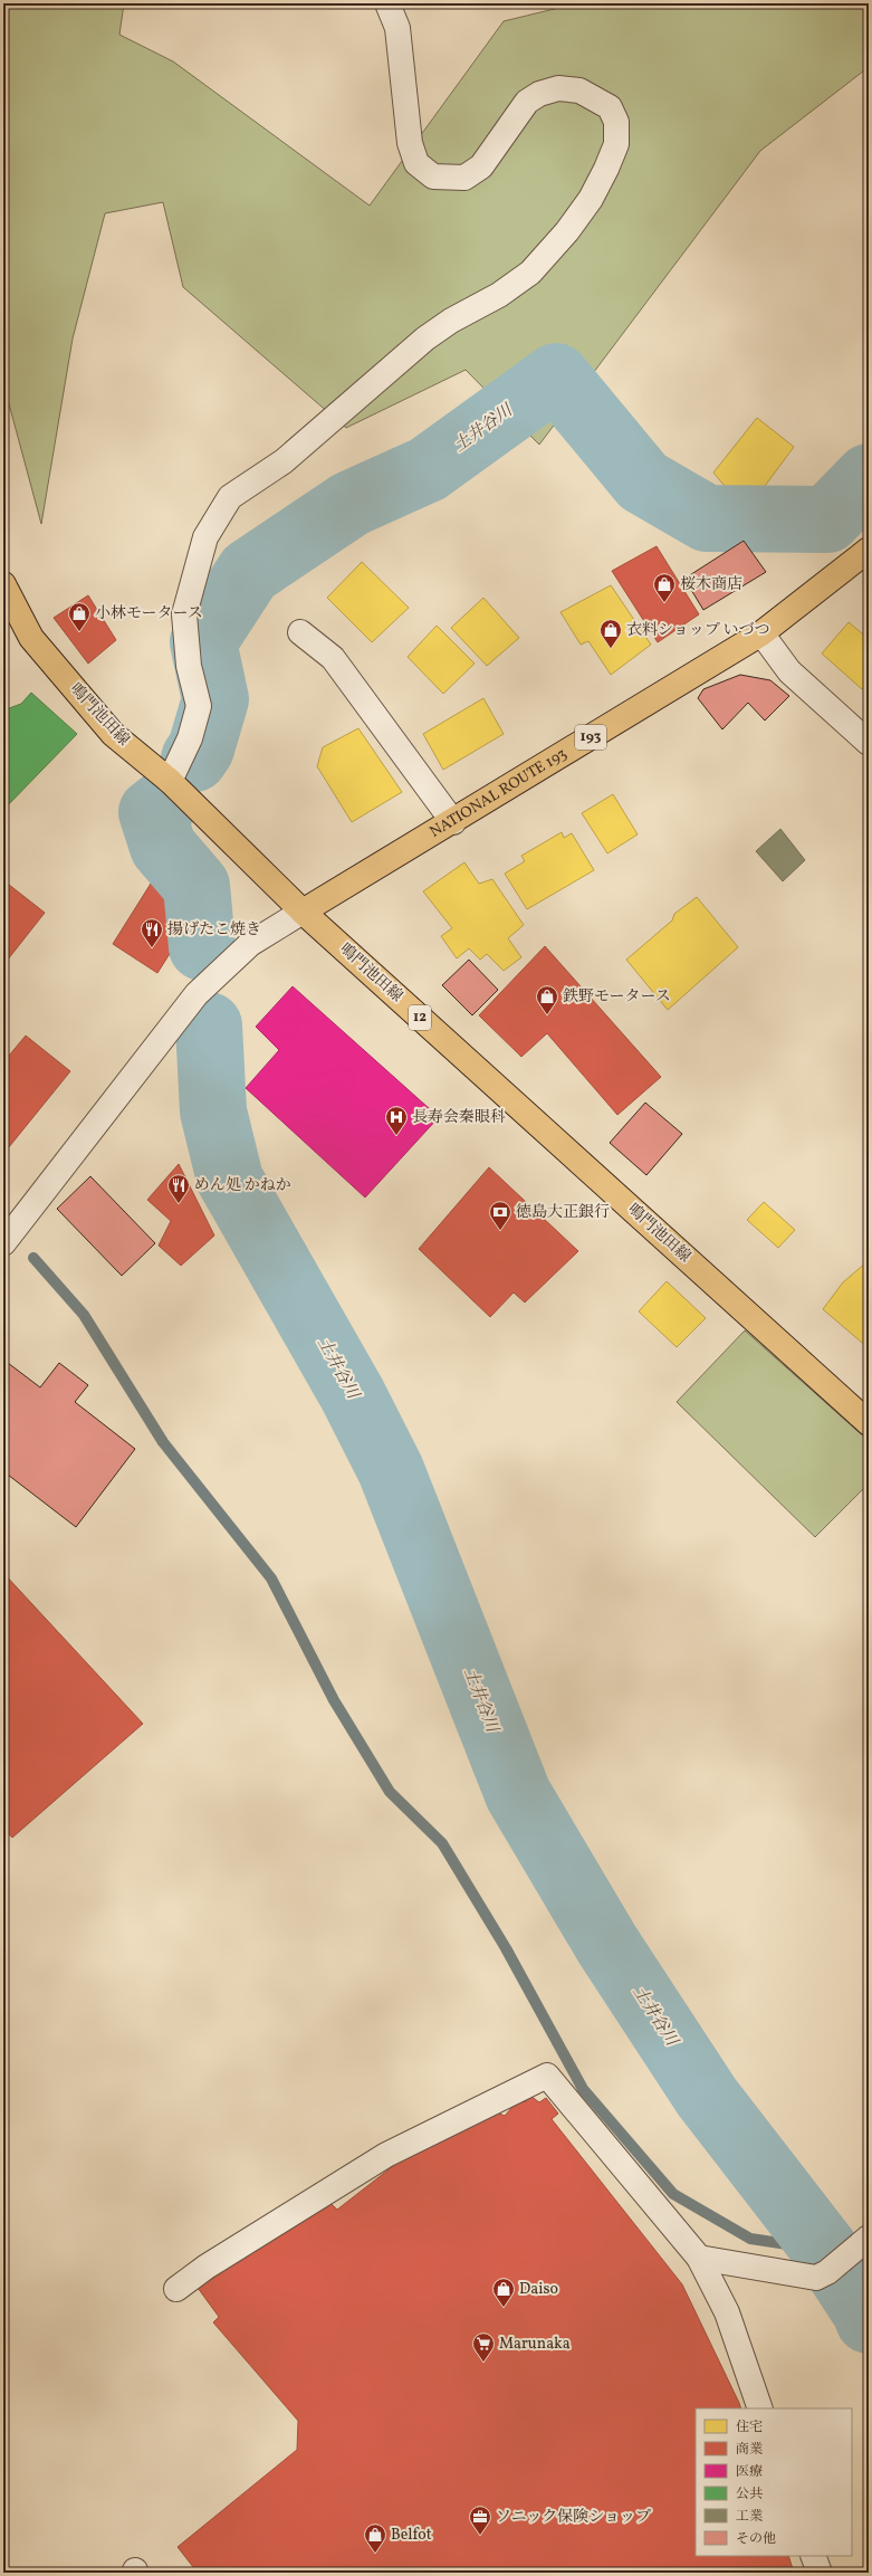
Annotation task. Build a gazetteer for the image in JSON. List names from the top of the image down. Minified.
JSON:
{"streets":{"main road":["鳴門池田線","193","NATIONAL ROUTE 193","12"]},"crossings":[["鳴門池田線","NATIONAL ROUTE 193"]],"water":["土井谷川"],"places":{"shop":["桜木商店","小林モータース","衣料ショップ いづつ","鉄野モータース","Daiso","Belfot"],"restaurant":["揚げたこ焼き","めん処 かねか"],"hospital":["長寿会秦眼科"],"bank":["徳島大正銀行"],"supermarket":["Marunaka"],"office":["ソニック保険ショップ"]},"legend":["住宅","商業","医療","公共","工業","その他"]}
